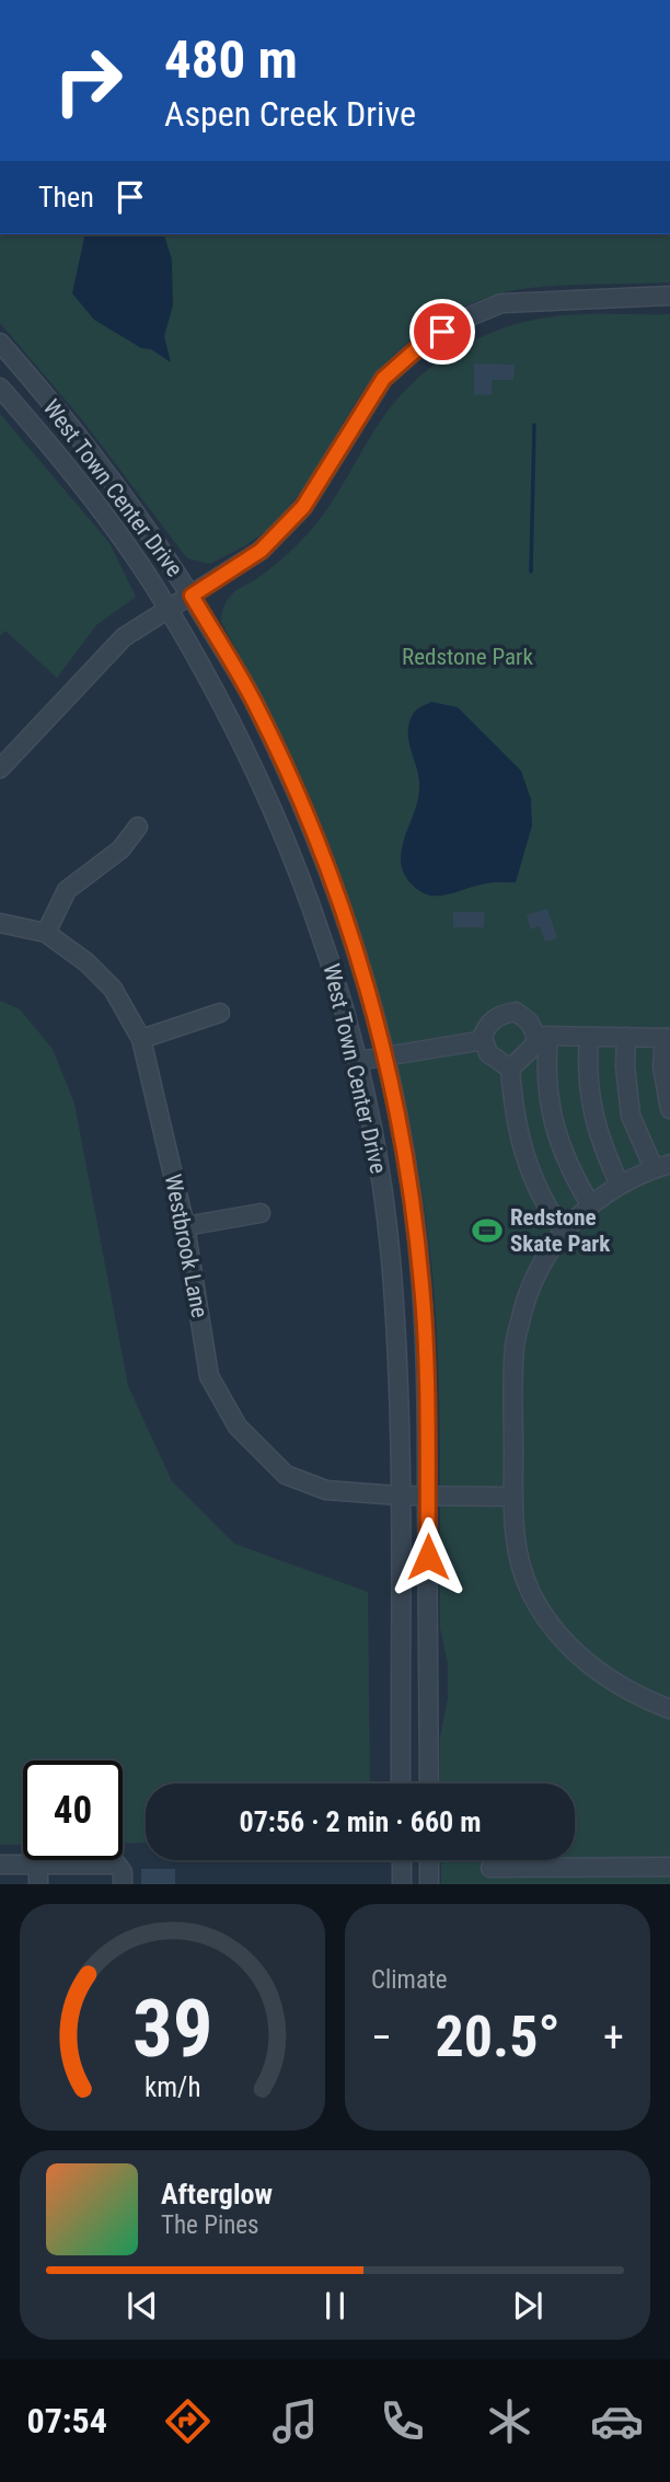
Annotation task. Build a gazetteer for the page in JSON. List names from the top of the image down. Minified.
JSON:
{"streets":{"street":["West Town Center Drive","Westbrook Lane"]},"crossings":[["West Town Center Drive","Westbrook Lane"]],"parks":["Redstone Park"],"places":{"sports":["Redstone Skate Park"]},"page":{"turn":["480 m","Aspen Creek Drive"],"then":"Then","limit":"40","trip":"07:56 · 2 min · 660 m","tile":"Climate","heat":["−","20.5°","+"],"song":["Afterglow","The Pines"],"tabs":"07:54","gauge":["39","km/h"]}}
